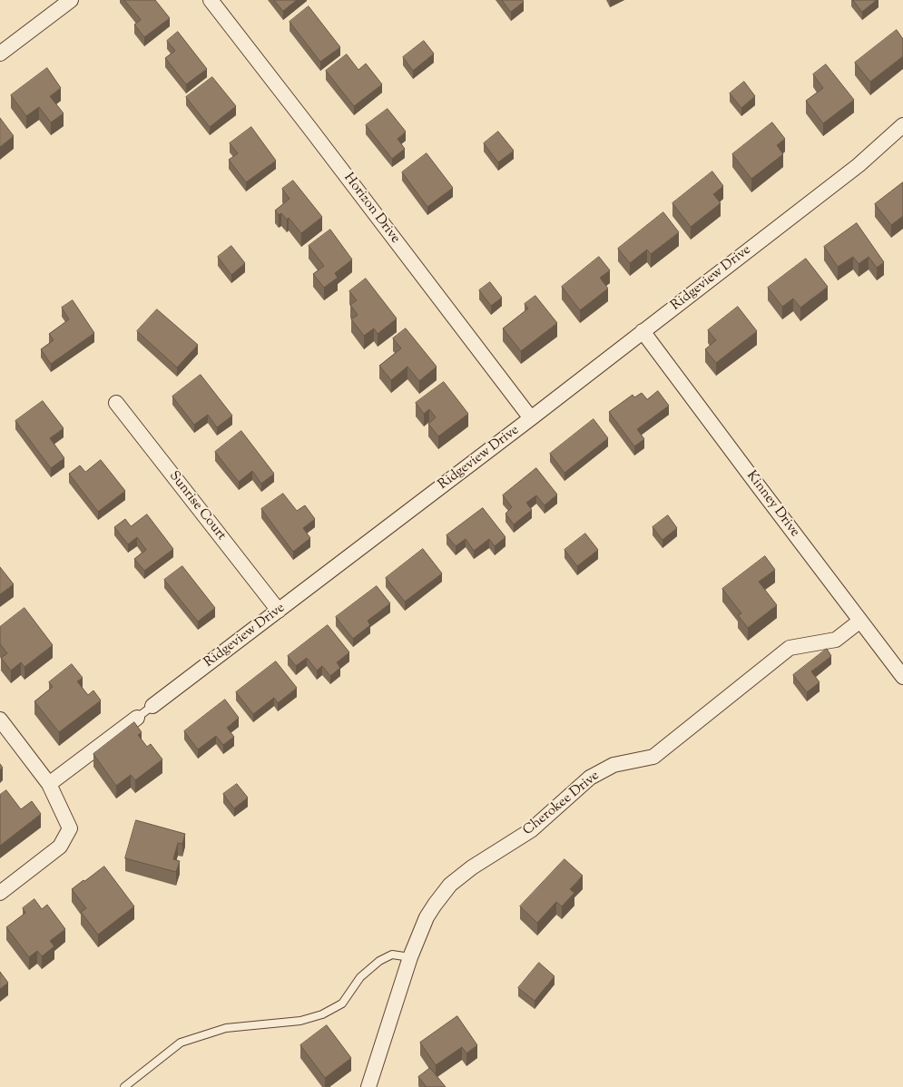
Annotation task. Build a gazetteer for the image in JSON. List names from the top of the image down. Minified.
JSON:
{"streets":{"street":["Horizon Drive","Ridgeview Drive","Kinney Drive","Sunrise Court","Cherokee Drive"]},"crossings":[["Horizon Drive","Ridgeview Drive"],["Ridgeview Drive","Kinney Drive"],["Ridgeview Drive","Sunrise Court"],["Kinney Drive","Cherokee Drive"]]}
